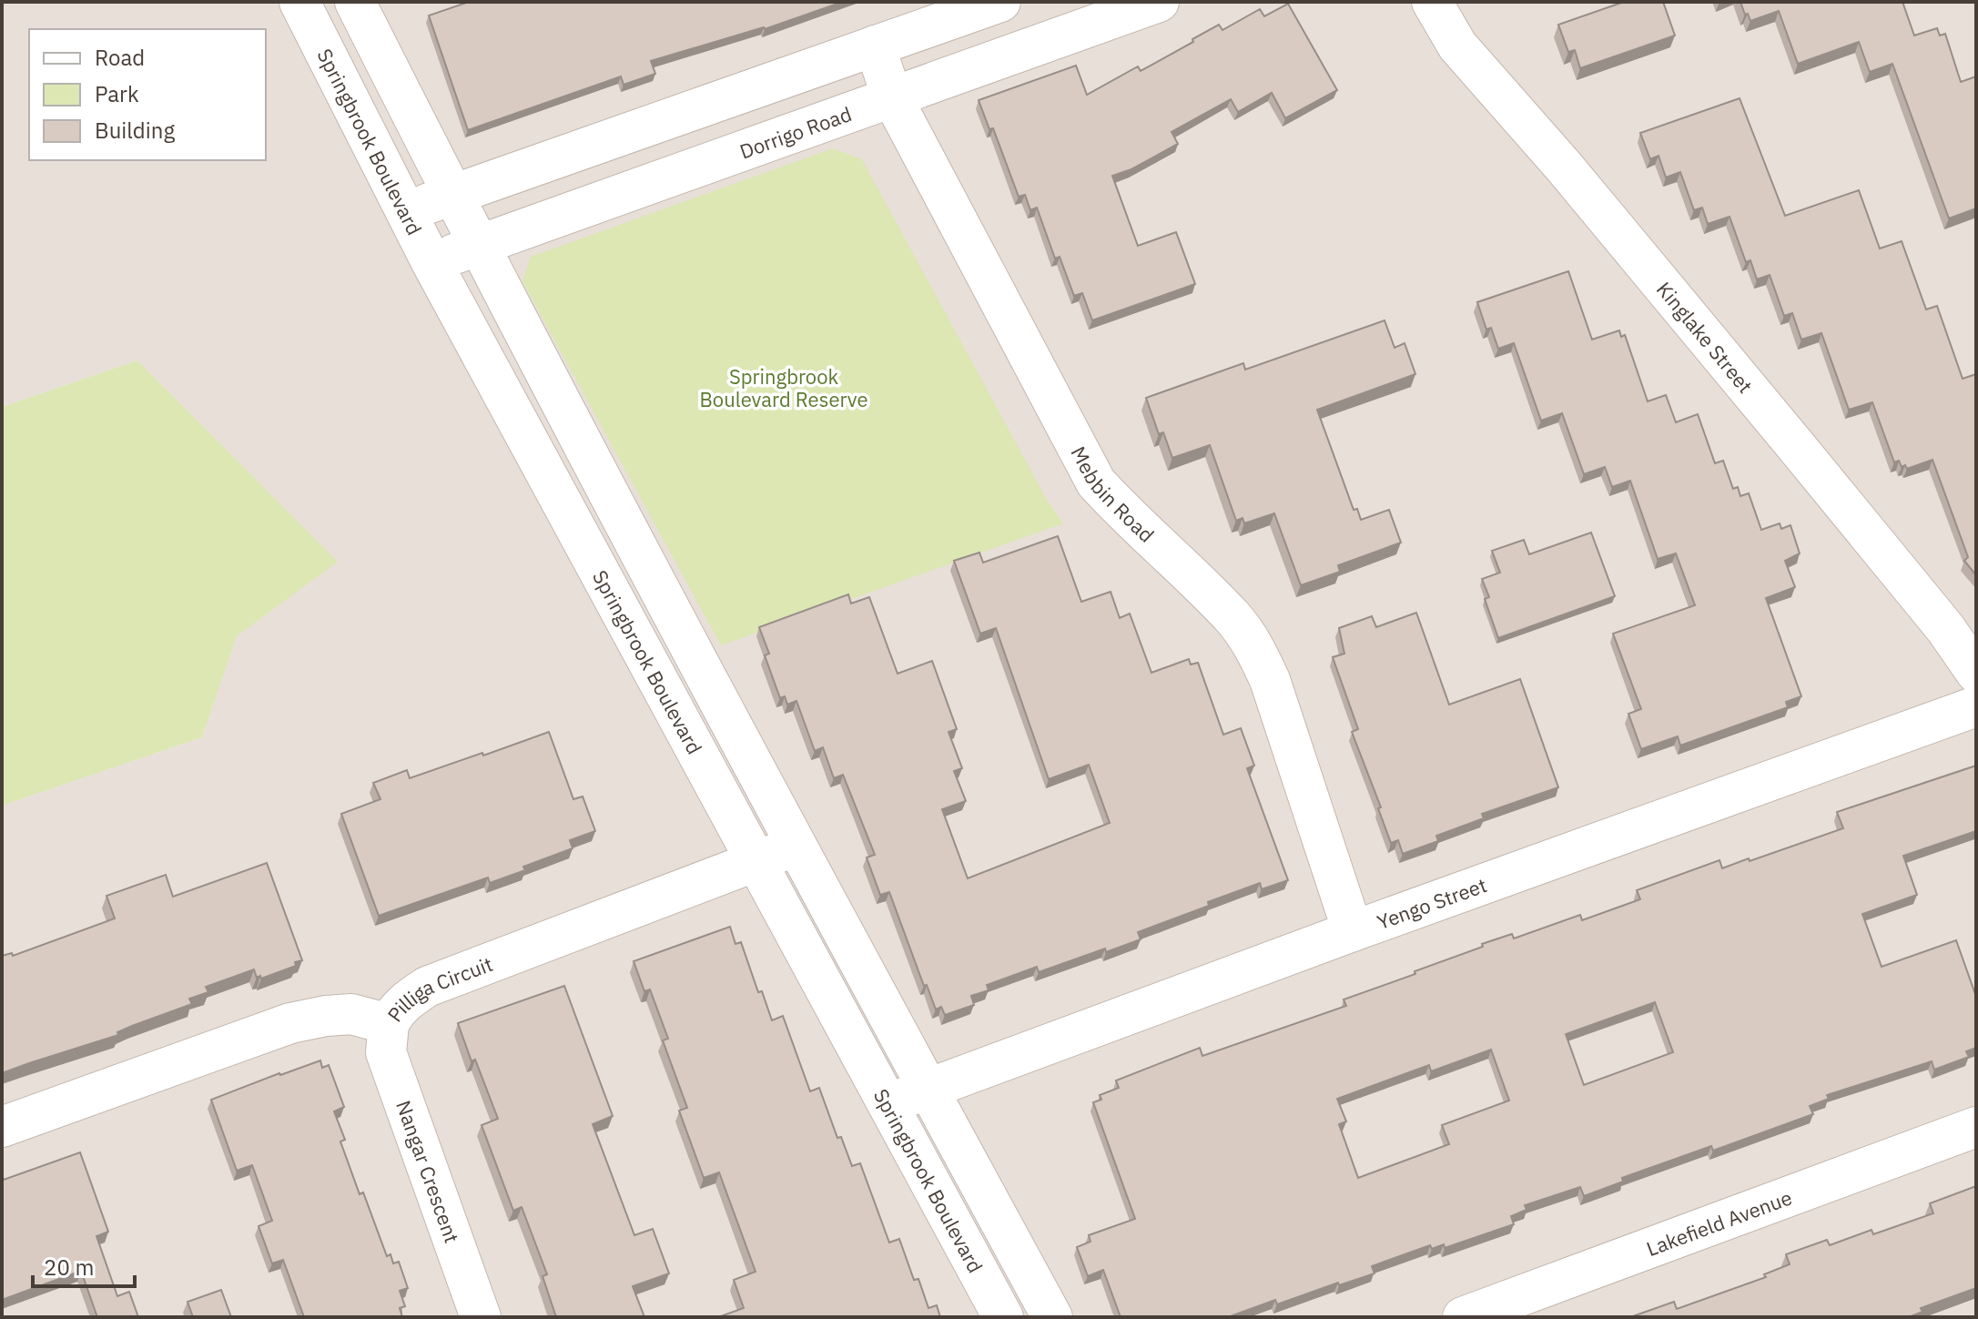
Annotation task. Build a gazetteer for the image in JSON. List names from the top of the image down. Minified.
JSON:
{"streets":{"street":["Dorrigo Road","Springbrook Boulevard","Kinglake Street","Mebbin Road","Yengo Street","Pilliga Circuit","Nangar Crescent","Lakefield Avenue"]},"crossings":[["Dorrigo Road","Springbrook Boulevard"],["Dorrigo Road","Mebbin Road"],["Springbrook Boulevard","Yengo Street"],["Springbrook Boulevard","Pilliga Circuit"],["Mebbin Road","Yengo Street"],["Pilliga Circuit","Nangar Crescent"]],"parks":["Springbrook Boulevard Reserve"],"legend":["Road","Park","Building"],"scale_bar":"20 m"}
